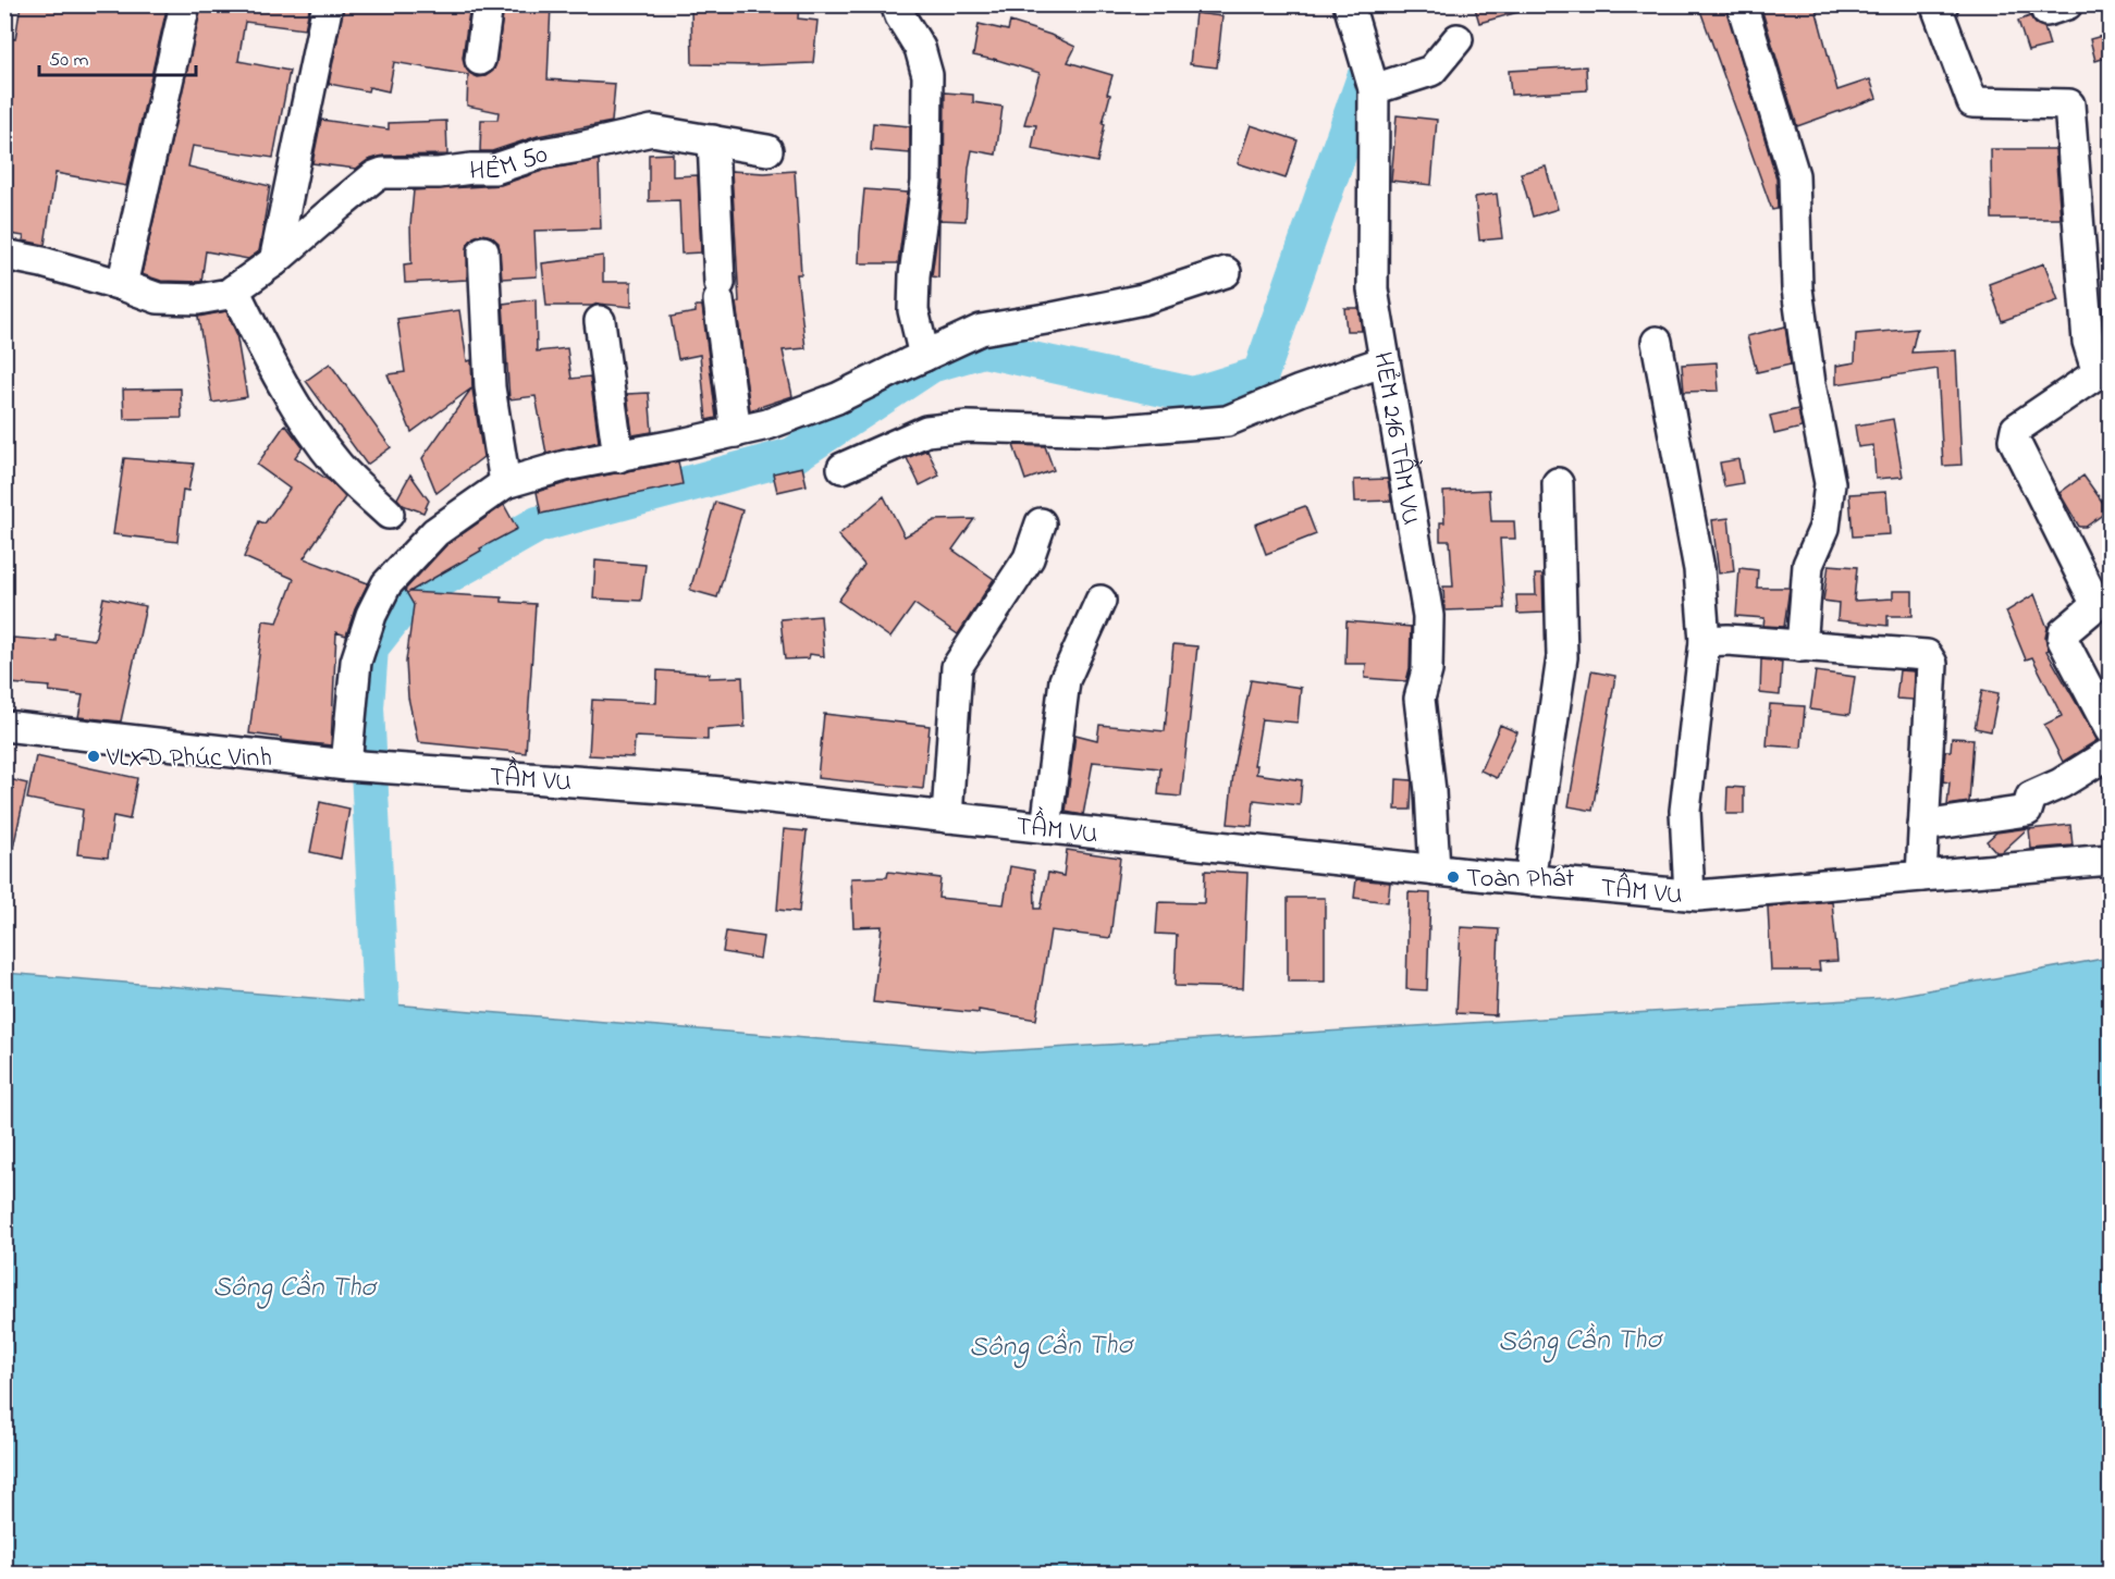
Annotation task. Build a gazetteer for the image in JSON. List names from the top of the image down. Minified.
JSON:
{"streets":{"street":["HẺM 50","HẺM 216 TẦM VU","TẦM VU"]},"crossings":[["HẺM 216 TẦM VU","TẦM VU"]],"water":["Sông Cần Thơ"],"places":["VLXD Phúc Vinh","Toàn Phát"],"scale_bar":"50 m"}
